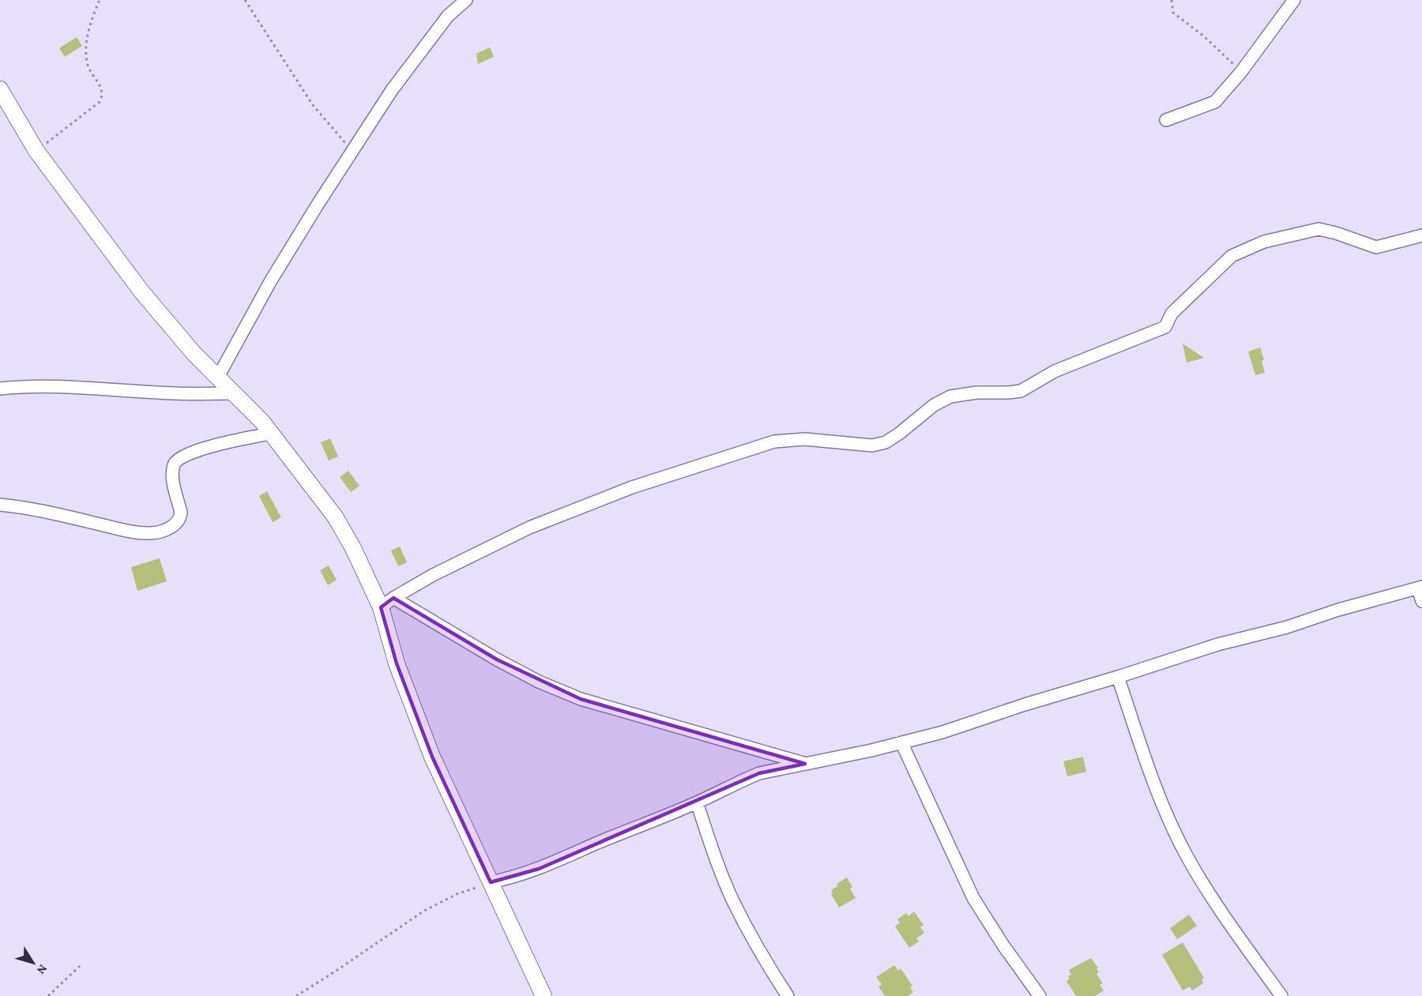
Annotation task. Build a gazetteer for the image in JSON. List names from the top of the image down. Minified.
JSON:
{"north":"bottom right"}
